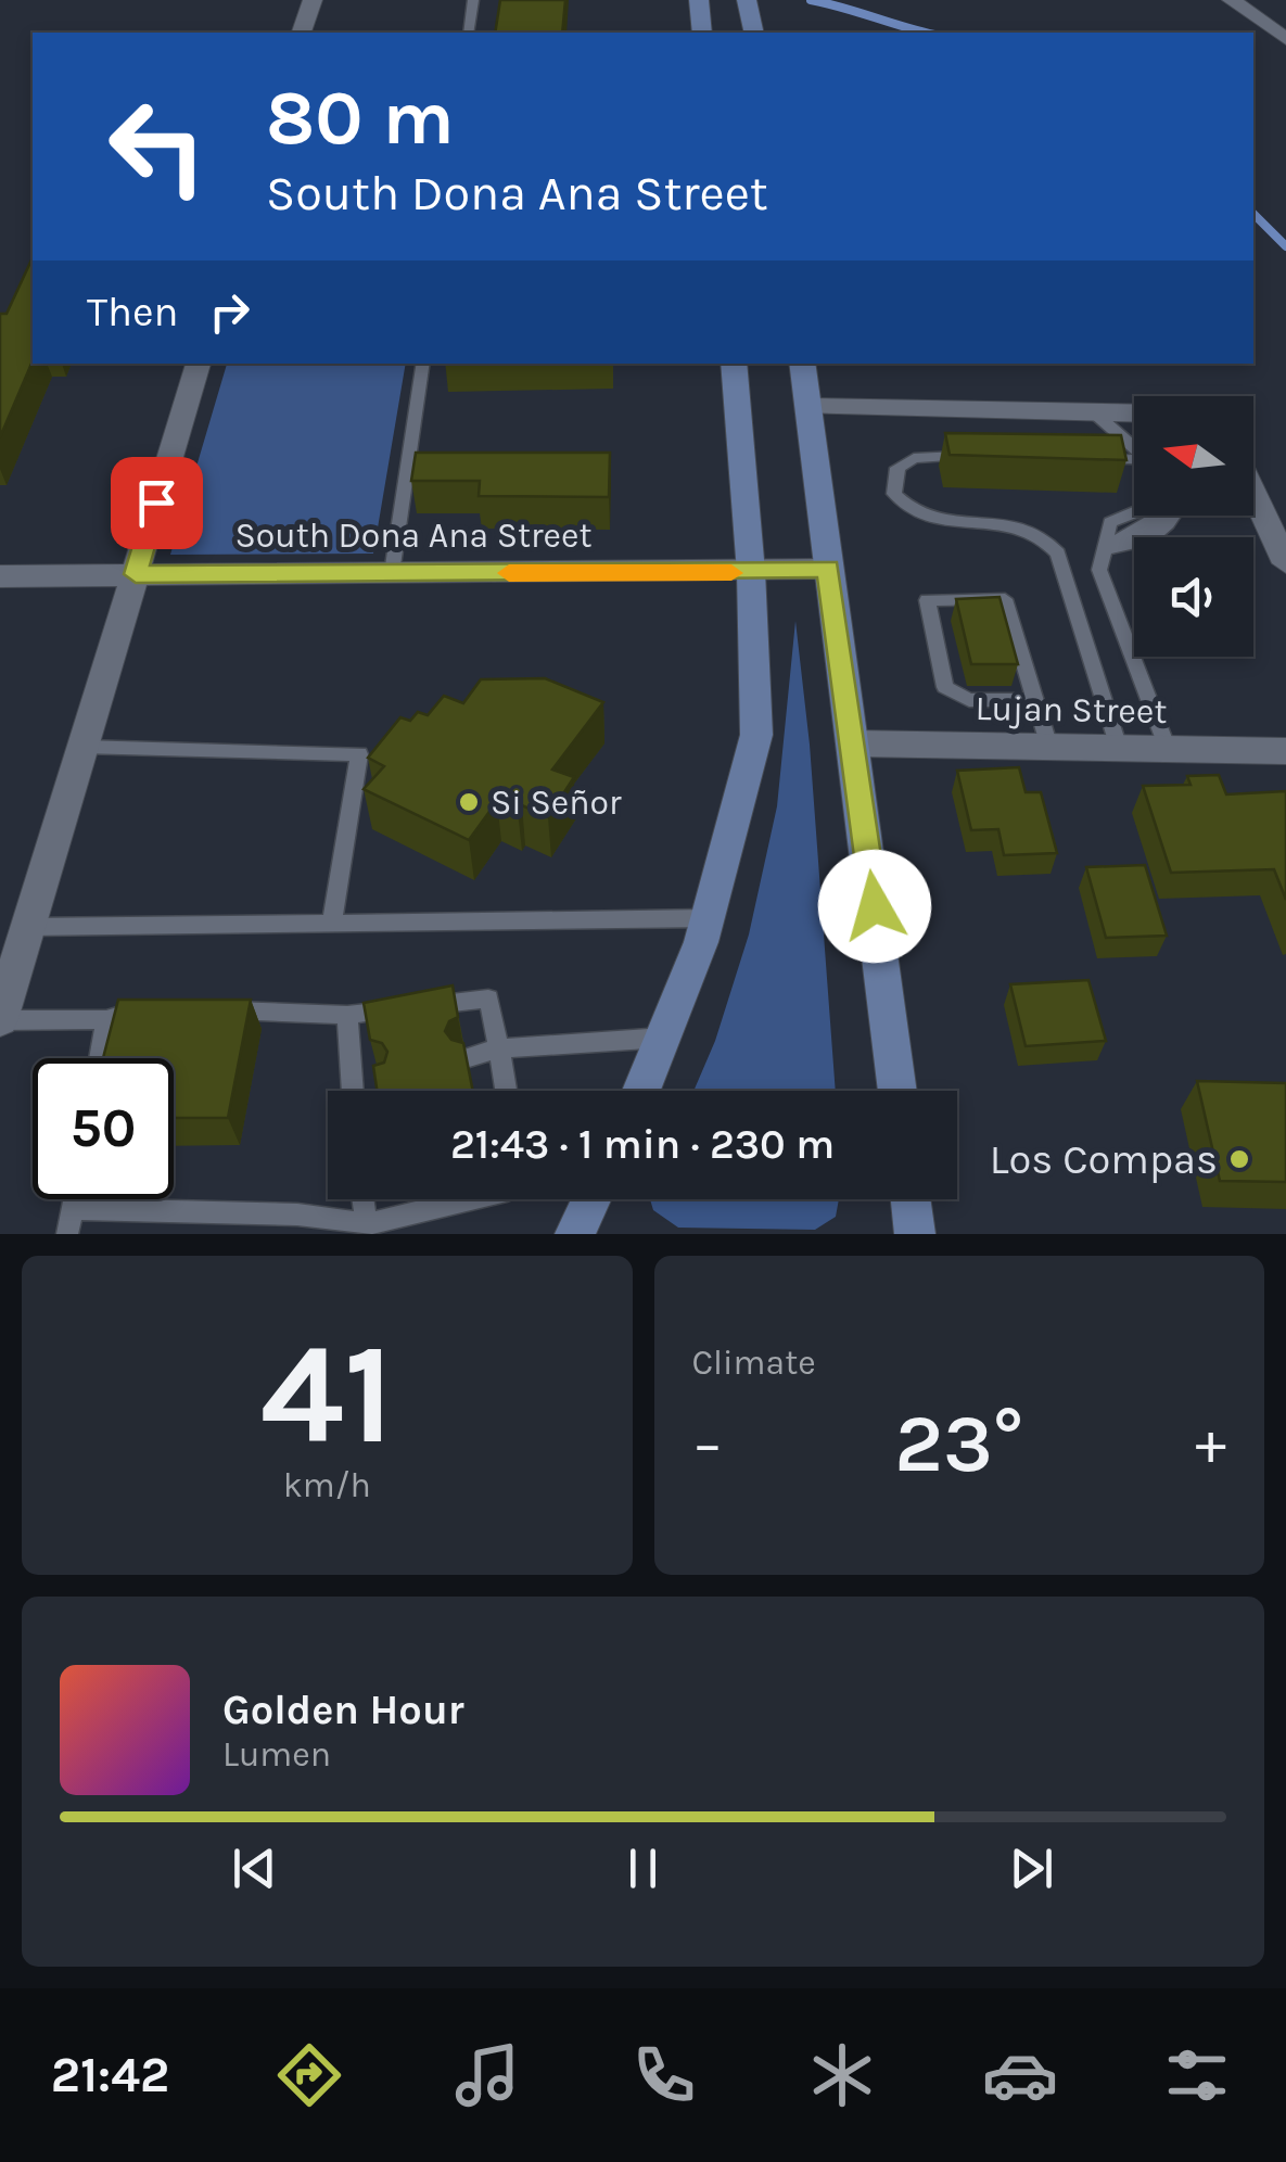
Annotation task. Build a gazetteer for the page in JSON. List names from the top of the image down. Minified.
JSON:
{"streets":{"street":["South Dona Ana Street","Lujan Street"]},"places":["Si Señor","Los Compas"],"north":"left","page":{"turn":["80 m","South Dona Ana Street"],"then":"Then","limit":"50","trip":"21:43 · 1 min · 230 m","tile":[["41","km/h"],"Climate"],"heat":["−","23°","+"],"song":["Golden Hour","Lumen"],"tabs":"21:42"}}
